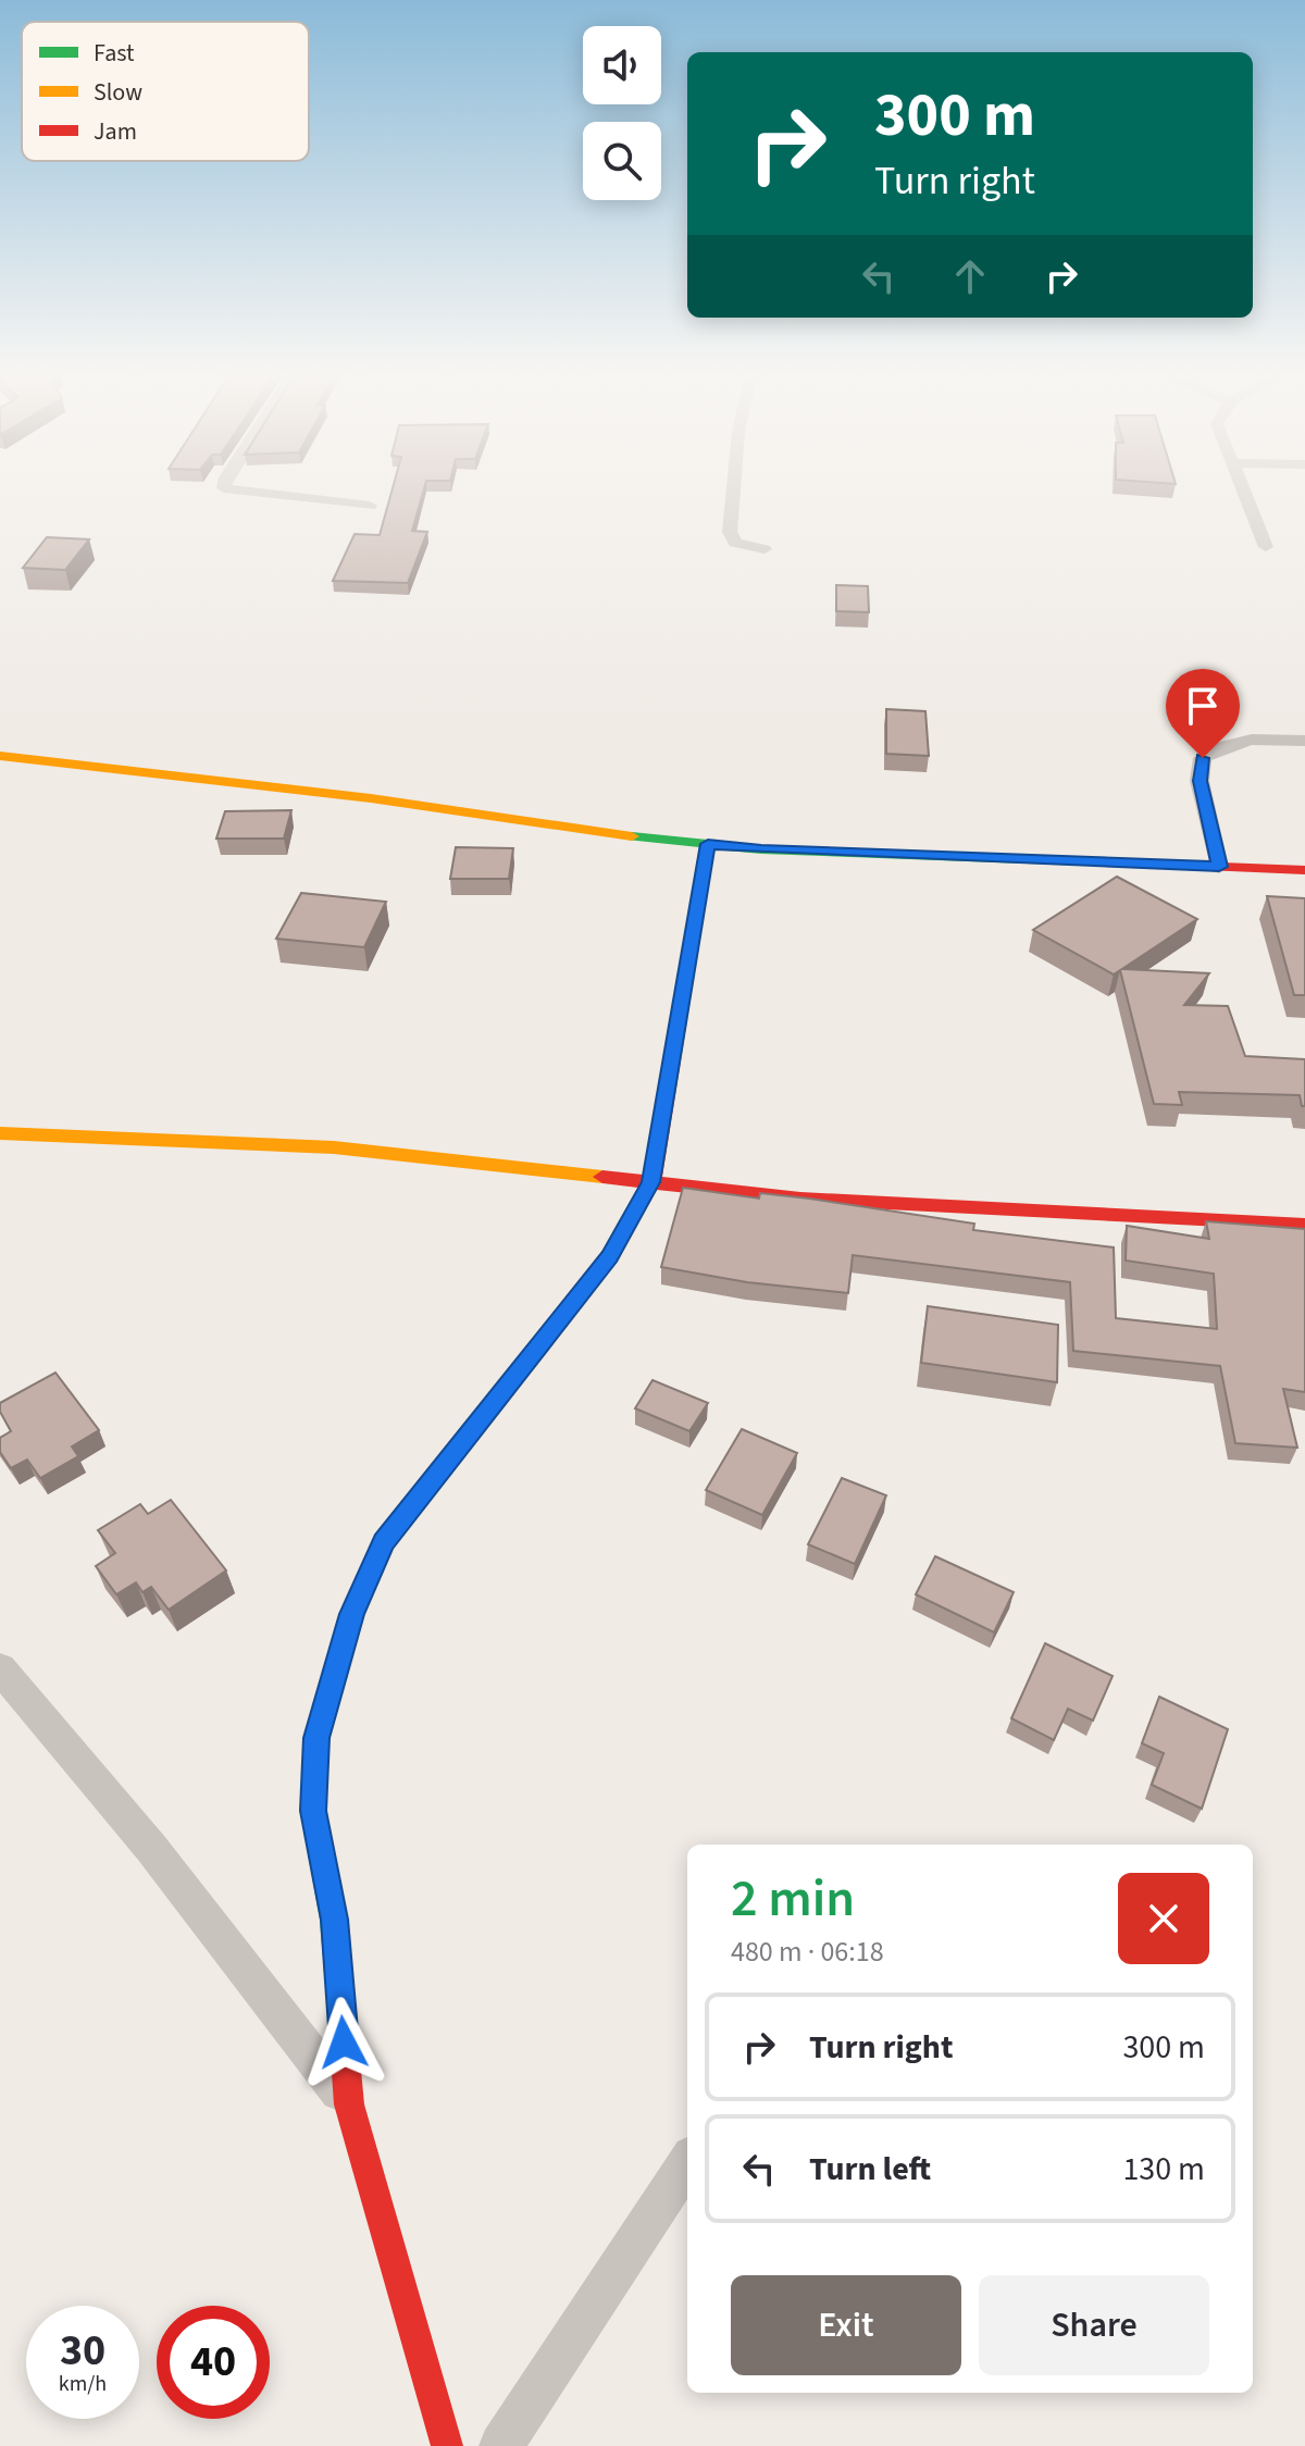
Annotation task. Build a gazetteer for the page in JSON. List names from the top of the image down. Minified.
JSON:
{"legend":["Fast","Slow","Jam"],"page":{"turn":["300 m","Turn right"],"heading":["2 min","480 m · 06:18"],"list":[{"name":"Turn right","value":"300 m"},{"name":"Turn left","value":"130 m"}],"buttons":["Exit","Share"],"speed":"30 km/h","limit":"40"}}
